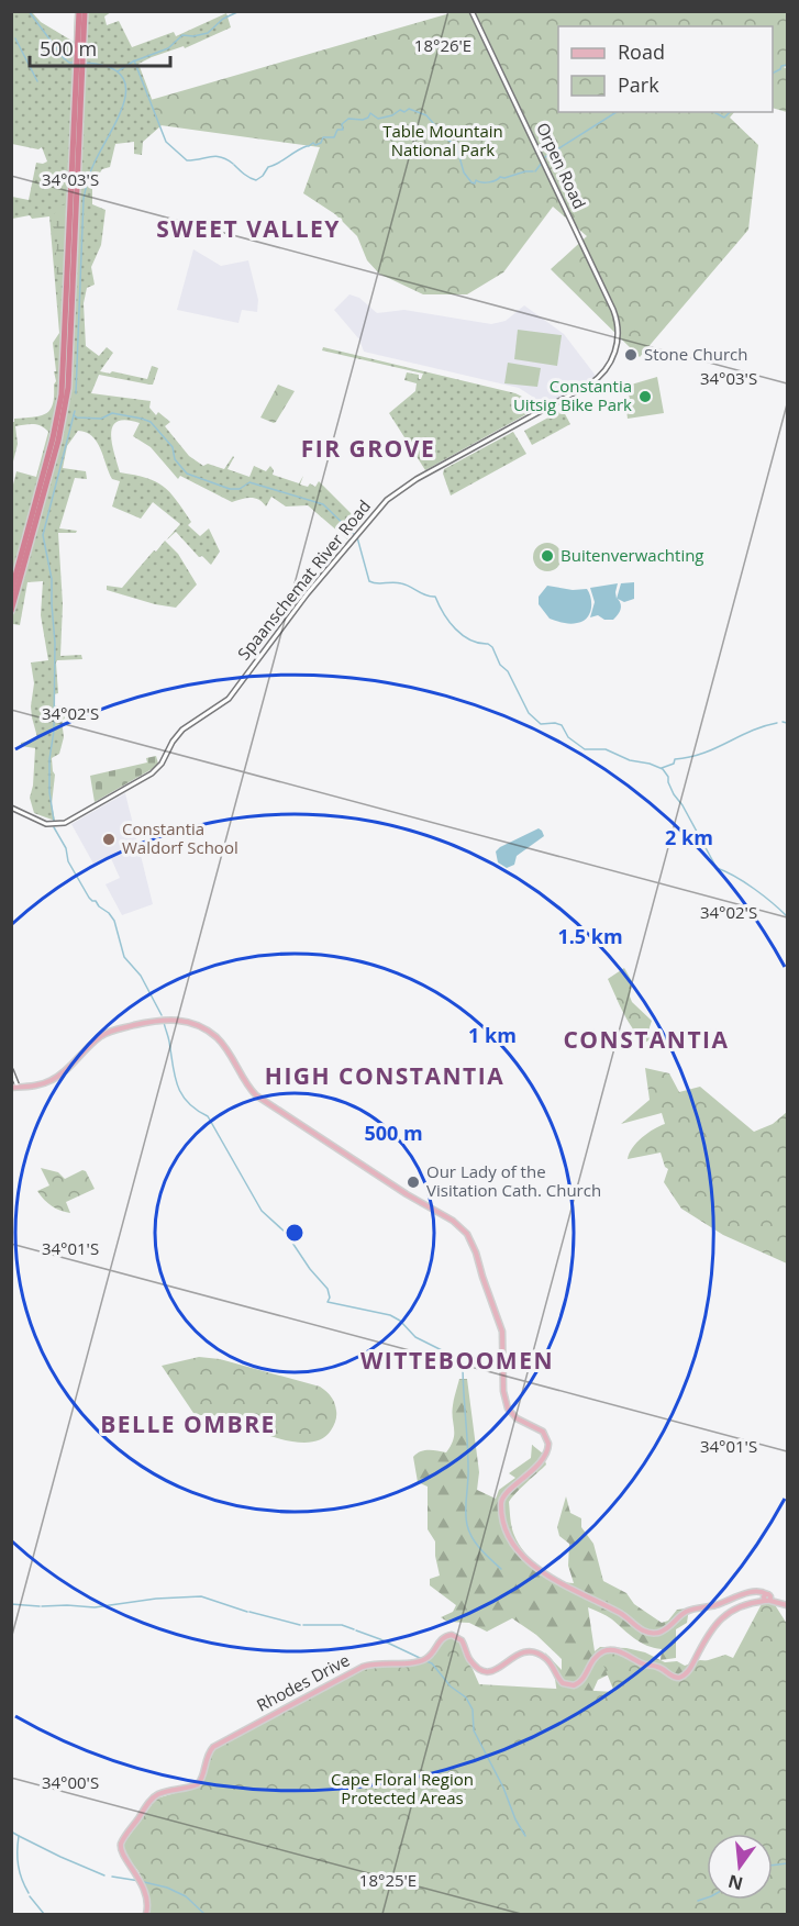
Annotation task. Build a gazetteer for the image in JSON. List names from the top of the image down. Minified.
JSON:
{"streets":{"main road":["Orpen Road","Spaanschemat River Road","Rhodes Drive"]},"crossings":[["Orpen Road","Spaanschemat River Road"]],"districts":["SWEET VALLEY","FIR GROVE","CONSTANTIA","HIGH CONSTANTIA","WITTEBOOMEN","BELLE OMBRE"],"parks":["Table Mountain National Park","Cape Floral Region Protected Areas"],"places":["Stone Church","Constantia Uitsig Bike Park","Buitenverwachting","Constantia Waldorf School","Our Lady of the Visitation Cath. Church"],"legend":["Road","Park"],"scale_bar":"500 m","north":"bottom","coordinates":["18°26'E","34°03'S","34°02'S","34°01'S","34°00'S","18°25'E"],"rings":["2 km","1.5 km","1 km","500 m"]}
